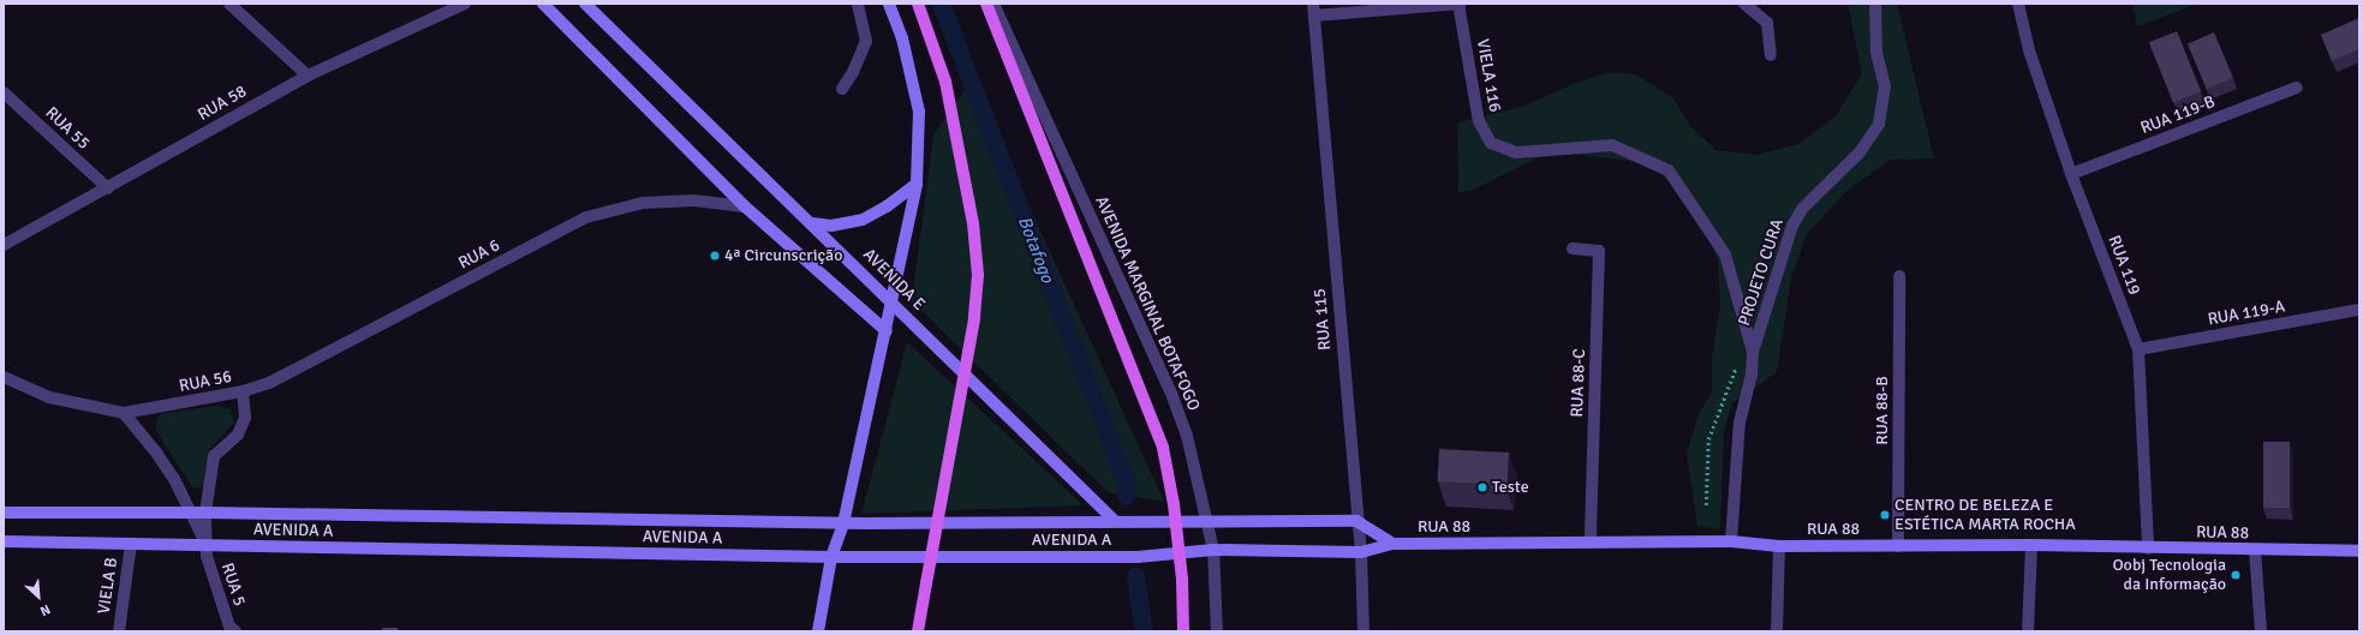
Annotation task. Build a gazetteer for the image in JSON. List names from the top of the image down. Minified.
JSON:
{"streets":{"main road":["AVENIDA E","RUA 88","AVENIDA A"],"street":["VIELA 116","RUA 58","RUA 119-B","RUA 55","RUA 6","RUA 119","PROJETO CURA","AVENIDA MARGINAL BOTAFOGO","RUA 119-A","RUA 115","RUA 56","RUA 88-C","RUA 88-B","RUA 5","VIELA B"]},"crossings":[["VIELA 116","PROJETO CURA"],["RUA 58","RUA 55"],["RUA 119-B","RUA 119"],["RUA 6","RUA 56"],["RUA 119","RUA 119-A"],["RUA 119","RUA 88"],["PROJETO CURA","RUA 88"],["AVENIDA E","AVENIDA A"],["AVENIDA MARGINAL BOTAFOGO","AVENIDA A"],["RUA 115","RUA 88"],["RUA 115","AVENIDA A"],["RUA 56","AVENIDA A"],["RUA 56","RUA 5"],["RUA 88-C","RUA 88"],["RUA 88-B","RUA 88"],["RUA 88","AVENIDA A"],["AVENIDA A","RUA 5"],["AVENIDA A","VIELA B"]],"water":["Botafogo"],"places":["4ª Circunscrição","Teste","CENTRO DE BELEZA E ESTÉTICA MARTA ROCHA","Oobj Tecnologia da Informação"],"north":"bottom right"}
